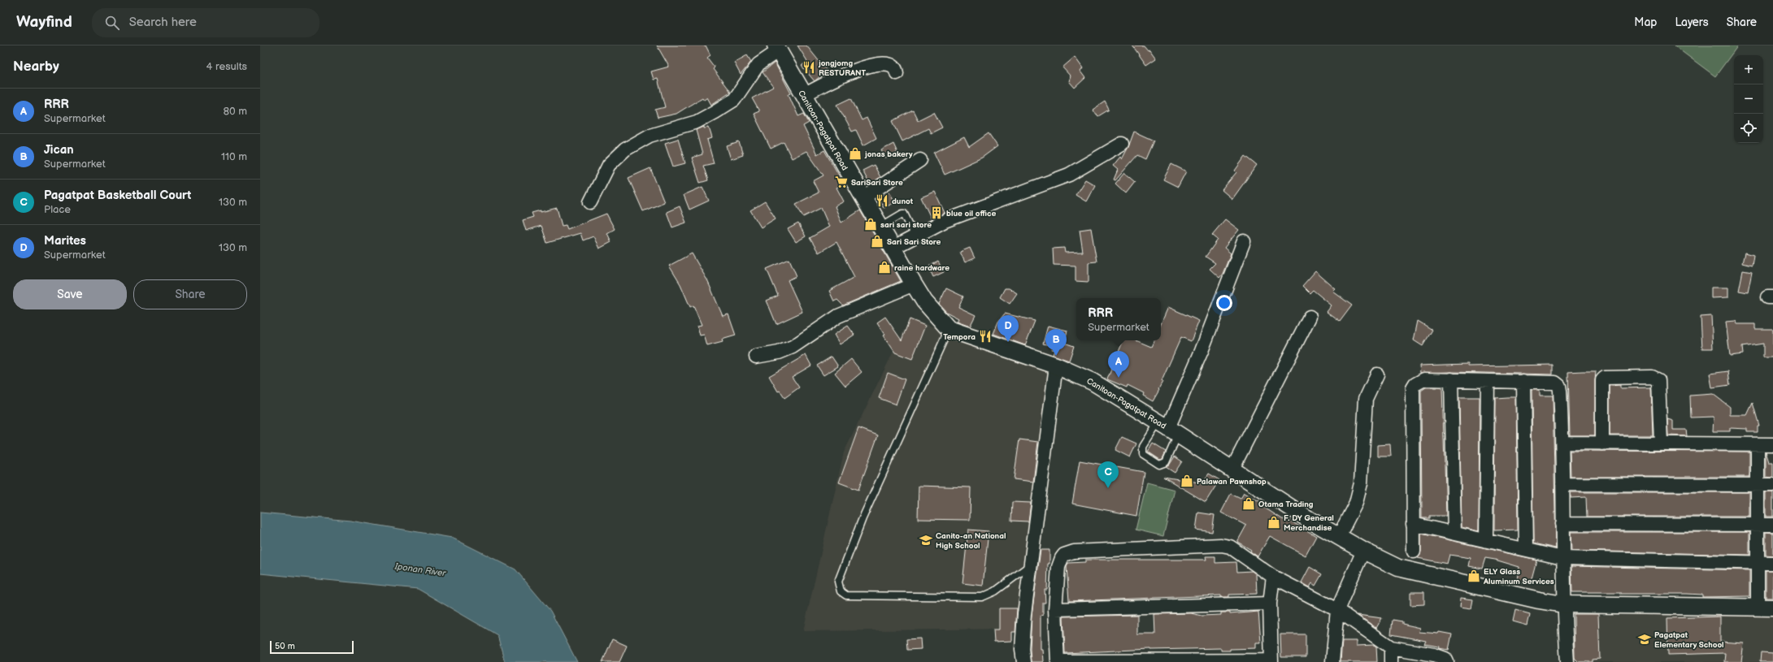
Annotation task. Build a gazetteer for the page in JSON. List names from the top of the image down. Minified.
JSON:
{"streets":{"street":["Canitoan-Pagatpat Road"]},"water":["Iponan River"],"places":{"restaurant":["jongjomg RESTURANT","dunot","Tempora"],"shop":["jonas bakery","sari sari store","Sari Sari Store","raine hardware","Palawan Pawnshop","Otama Trading","F. DY General Merchandise","ELY Glass Aluminum Services"],"supermarket":["SariSari Store"],"building":["blue oil office"],"school or university":["Canito-an National High School","Pagatpat Elementary School"]},"scale_bar":"50 m","page":{"header":"Wayfind","search":"Search here","nav":["Map","Layers","Share"],"heading":["Nearby","4 results"],"map_buttons":["+","−"],"list":[{"mark":"A","name":"RRR","note":"Supermarket","value":"80 m"},{"mark":"B","name":"Jican","note":"Supermarket","value":"110 m"},{"mark":"C","name":"Pagatpat Basketball Court","note":"Place","value":"130 m"},{"mark":"D","name":"Marites","note":"Supermarket","value":"130 m"}],"buttons":["Save","Share"],"popup":["RRR","Supermarket"],"pins":["D","B","A","C"],"scale":"50 m"}}
